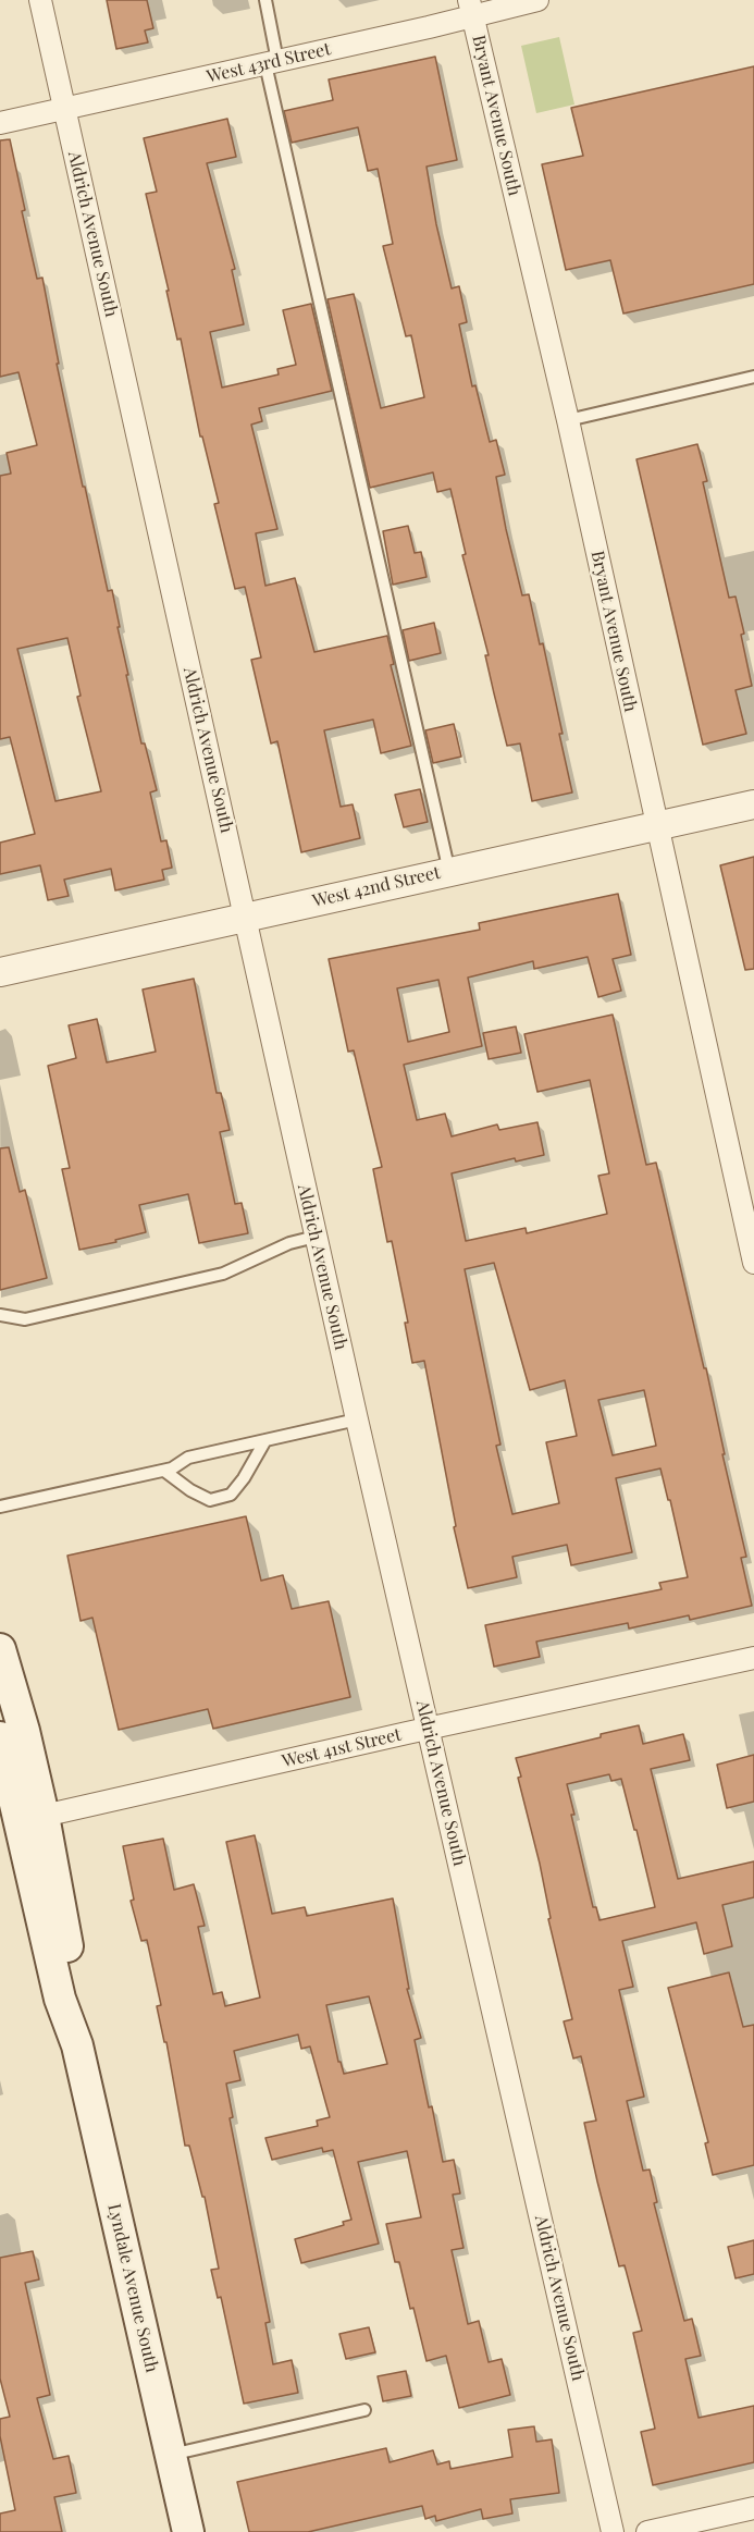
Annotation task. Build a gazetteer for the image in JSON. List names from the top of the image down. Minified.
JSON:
{"streets":{"main road":["Lyndale Avenue South"],"street":["West 43rd Street","Bryant Avenue South","Aldrich Avenue South","West 42nd Street","West 41st Street"]},"crossings":[["West 43rd Street","Bryant Avenue South"],["West 43rd Street","Aldrich Avenue South"],["Bryant Avenue South","West 42nd Street"],["Aldrich Avenue South","West 42nd Street"],["Aldrich Avenue South","West 41st Street"],["West 41st Street","Lyndale Avenue South"]]}
